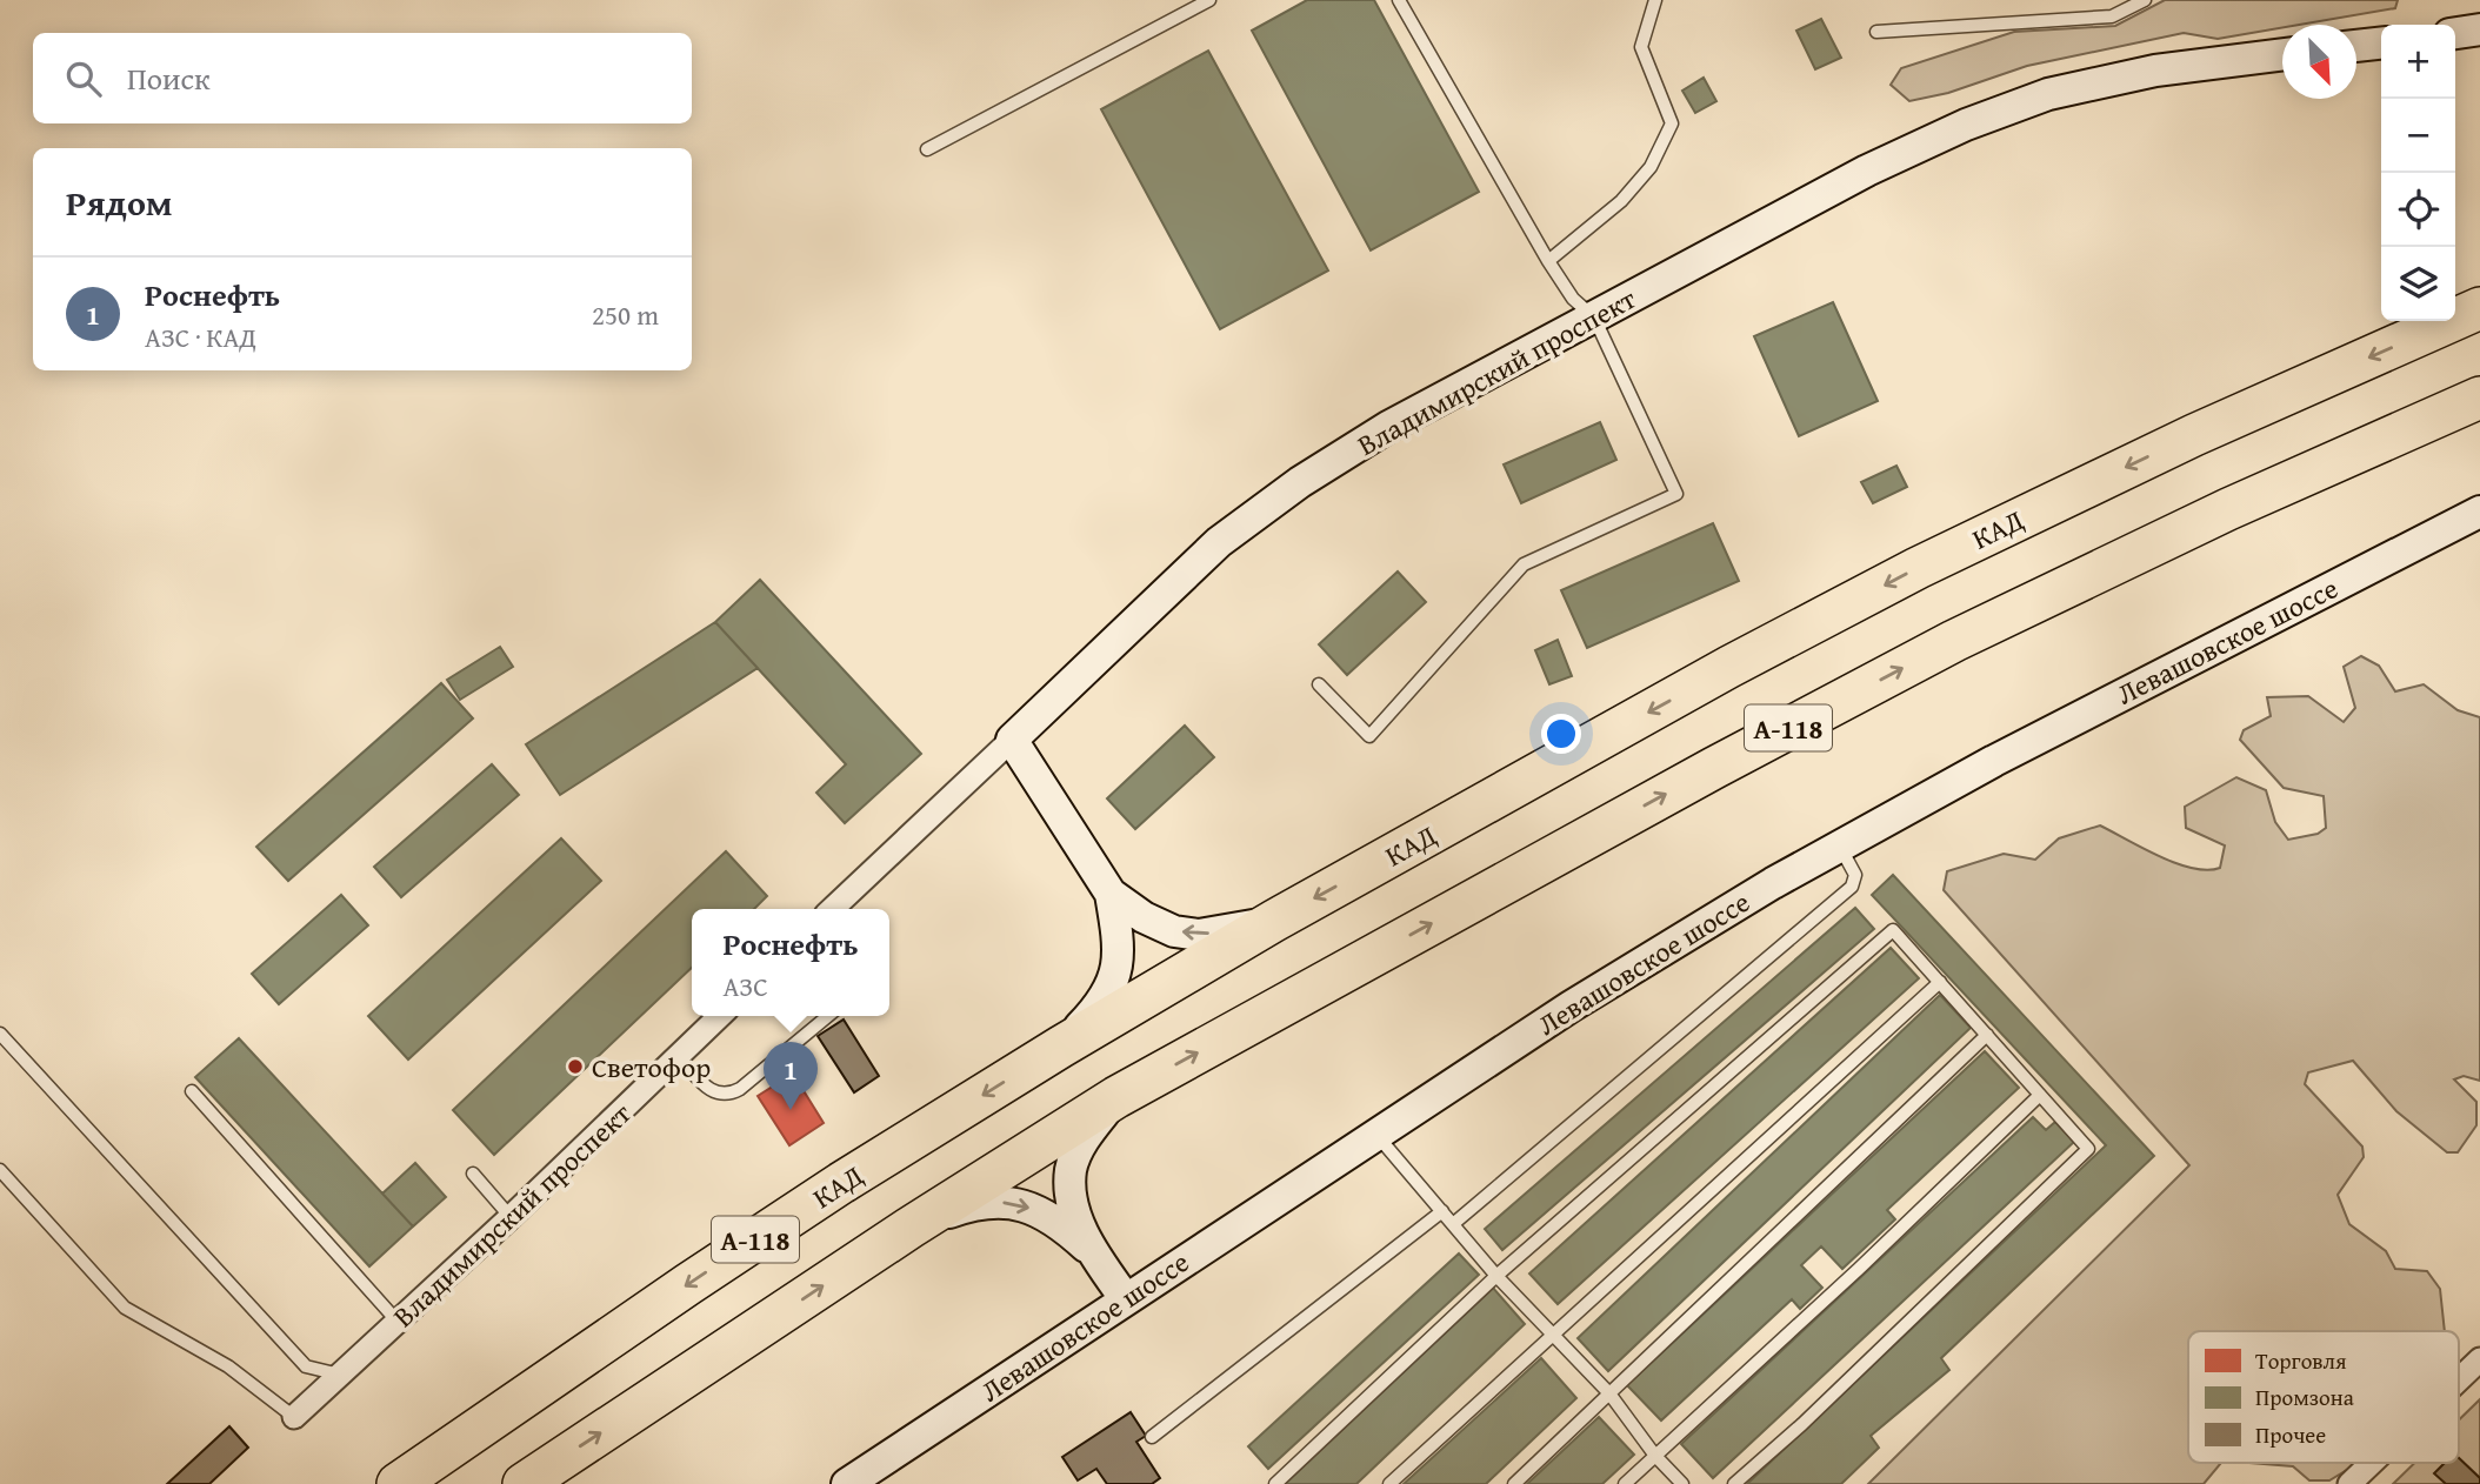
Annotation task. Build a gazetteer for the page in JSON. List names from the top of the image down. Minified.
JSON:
{"streets":{"highway":["КАД","А-118"],"main road":["Владимирский проспект","Левашовское шоссе"]},"places":["Светофор"],"legend":["Торговля","Промзона","Прочее"],"north":"bottom right","page":{"map_buttons":["+","−"],"search":"Поиск","heading":"Рядом","list":[{"mark":"1","name":"Роснефть","note":"АЗС · КАД","value":"250 m"}],"popup":["Роснефть","АЗС"],"pins":"1"}}
